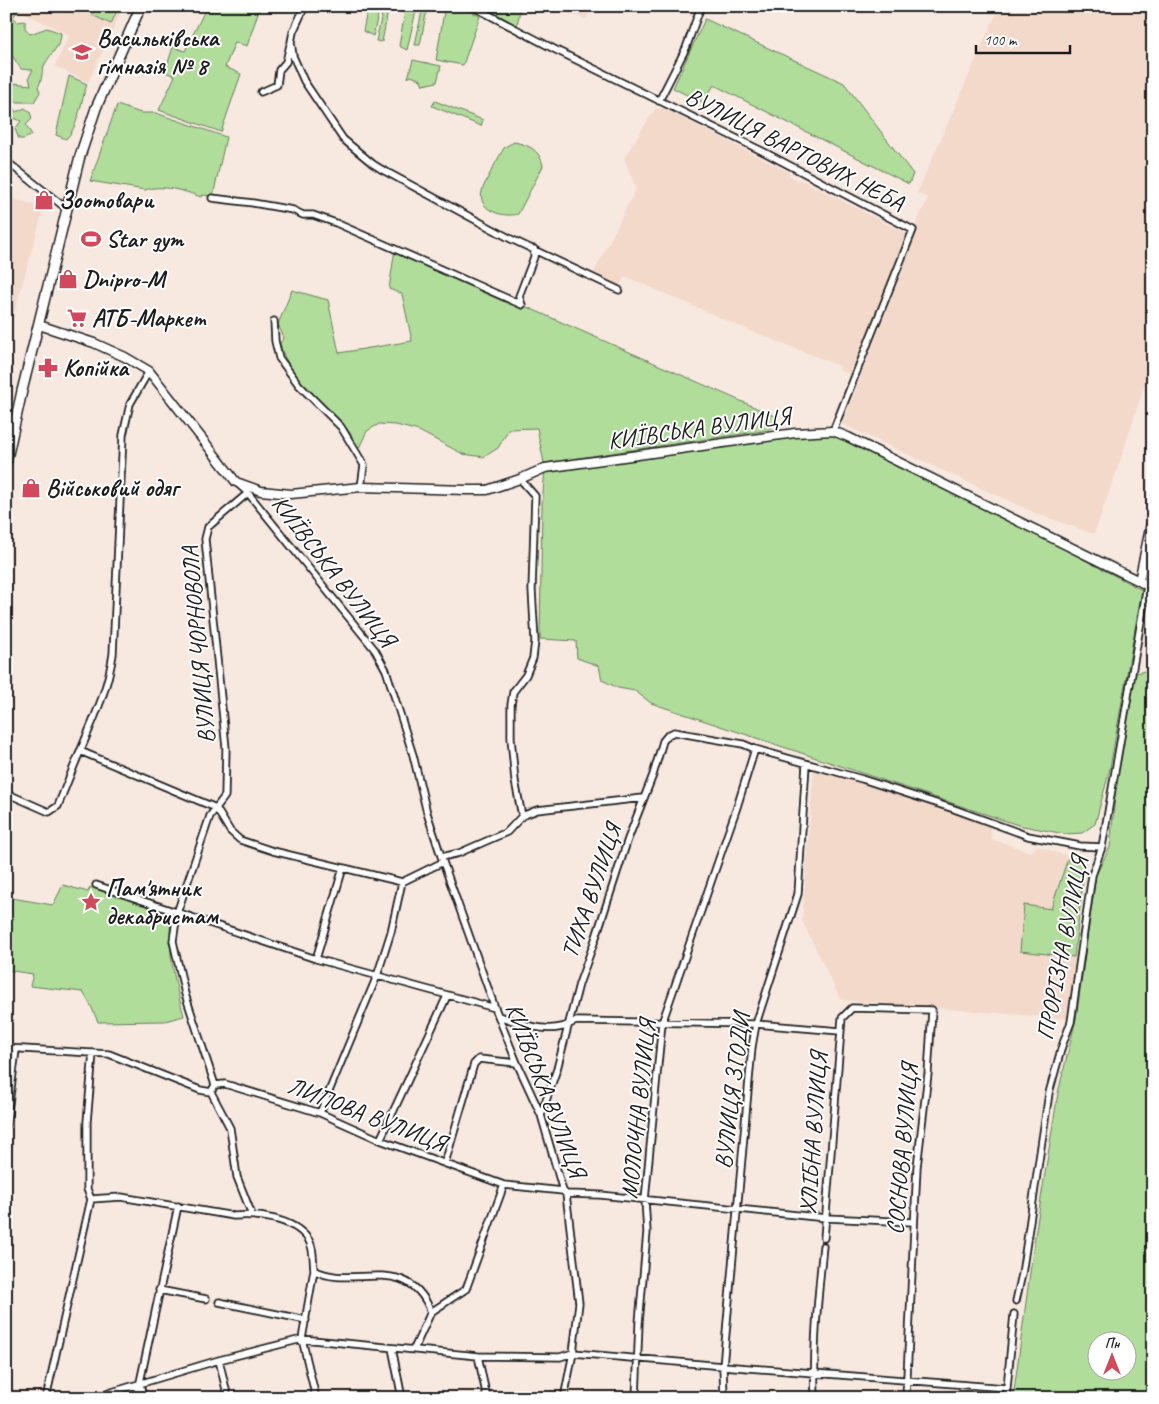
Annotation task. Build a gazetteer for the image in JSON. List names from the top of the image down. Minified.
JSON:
{"streets":{"street":["ВУЛИЦЯ ВАРТОВИХ НЕБА","КИЇВСЬКА ВУЛИЦЯ","ВУЛИЦЯ ЧОРНОВОЛА","ТИХА ВУЛИЦЯ","ПРОРІЗНА ВУЛИЦЯ","ВУЛИЦЯ ЗГОДИ","МОЛОЧНА ВУЛИЦЯ","ЛИПОВА ВУЛИЦЯ","ХЛІБНА ВУЛИЦЯ","СОСНОВА ВУЛИЦЯ"]},"crossings":[["ВУЛИЦЯ ВАРТОВИХ НЕБА","КИЇВСЬКА ВУЛИЦЯ"],["КИЇВСЬКА ВУЛИЦЯ","ВУЛИЦЯ ЧОРНОВОЛА"],["КИЇВСЬКА ВУЛИЦЯ","ТИХА ВУЛИЦЯ"],["КИЇВСЬКА ВУЛИЦЯ","ЛИПОВА ВУЛИЦЯ"],["ВУЛИЦЯ ЧОРНОВОЛА","ЛИПОВА ВУЛИЦЯ"],["ТИХА ВУЛИЦЯ","ПРОРІЗНА ВУЛИЦЯ"],["ПРОРІЗНА ВУЛИЦЯ","ВУЛИЦЯ ЗГОДИ"],["ПРОРІЗНА ВУЛИЦЯ","МОЛОЧНА ВУЛИЦЯ"],["ВУЛИЦЯ ЗГОДИ","ЛИПОВА ВУЛИЦЯ"],["МОЛОЧНА ВУЛИЦЯ","ЛИПОВА ВУЛИЦЯ"],["ЛИПОВА ВУЛИЦЯ","ХЛІБНА ВУЛИЦЯ"],["ЛИПОВА ВУЛИЦЯ","СОСНОВА ВУЛИЦЯ"],["ХЛІБНА ВУЛИЦЯ","СОСНОВА ВУЛИЦЯ"]],"places":{"school or university":["Васильківська гімназія № 8"],"shop":["Зоотовари","Dnipro-M","Військовий одяг"],"sports":["Star gym"],"supermarket":["АТБ-Маркет"],"pharmacy":["Копійка"],"place":["Пам'ятник декабристам"]},"scale_bar":"100 m","north":"top"}
